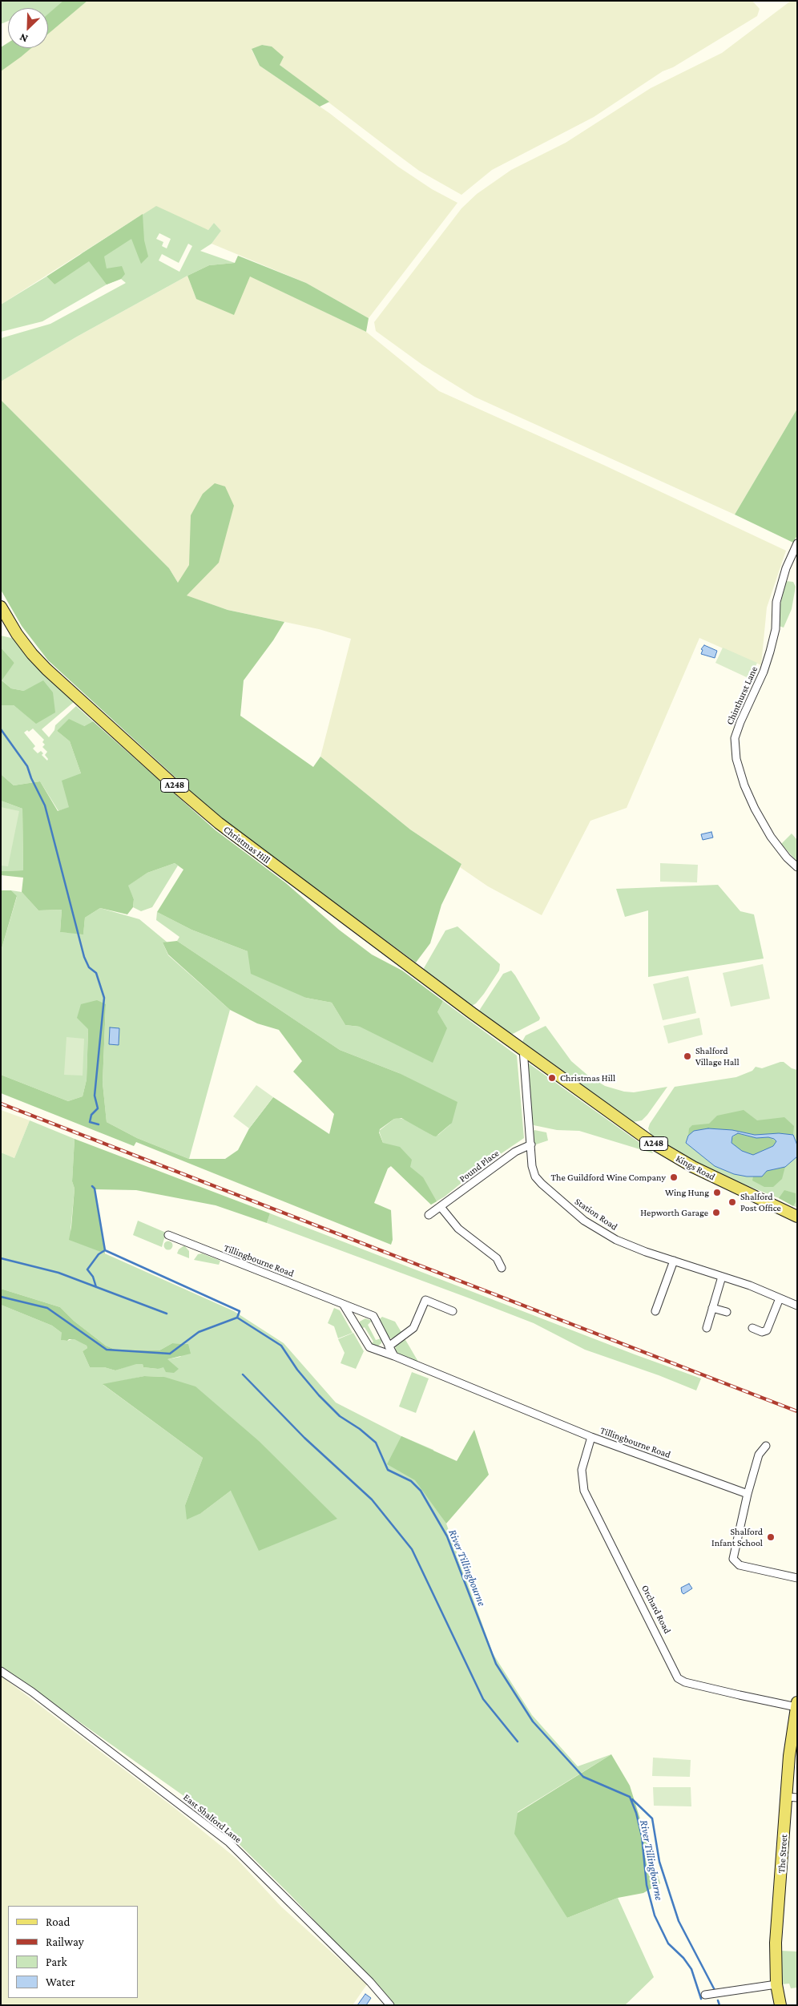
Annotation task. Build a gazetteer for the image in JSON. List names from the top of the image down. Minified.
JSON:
{"streets":{"main road":["A248","Christmas Hill","Kings Road","The Street"],"street":["Chinthurst Lane","Pound Place","Station Road","Tillingbourne Road","Orchard Road","East Shalford Lane"]},"crossings":[["Christmas Hill","Kings Road"],["Christmas Hill","Station Road"],["Pound Place","Station Road"],["Kings Road","Station Road"],["Tillingbourne Road","Orchard Road"],["Orchard Road","The Street"]],"water":["River Tillingbourne"],"places":["Shalford Village Hall","Christmas Hill","The Guildford Wine Company","Wing Hung","Shalford Post Office","Hepworth Garage","Shalford Infant School"],"legend":["Road","Railway","Park","Water"],"north":"bottom left"}
